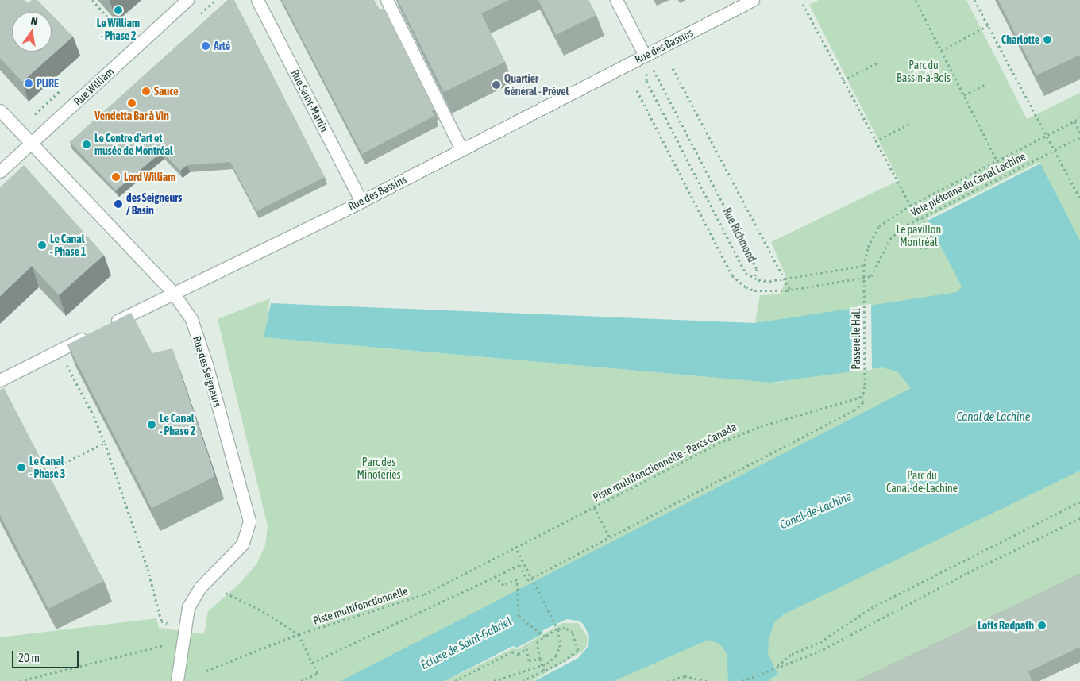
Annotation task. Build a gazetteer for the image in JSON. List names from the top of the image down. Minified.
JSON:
{"streets":{"street":["Rue des Bassins","Rue William","Rue Saint-Martin","Rue des Seigneurs"],"path":["Voie piétonne du Canal Lachine","Rue Richmond","Passerelle Hall","Piste multifonctionnelle - Parcs Canada","Piste multifonctionnelle"]},"crossings":[["Rue des Bassins","Rue Saint-Martin"],["Rue des Bassins","Rue des Seigneurs"],["Rue William","Rue des Seigneurs"],["Voie piétonne du Canal Lachine","Passerelle Hall"],["Passerelle Hall","Piste multifonctionnelle - Parcs Canada"],["Piste multifonctionnelle - Parcs Canada","Piste multifonctionnelle"]],"water":["Canal de Lachine","Canal-de-Lachine","Écluse de Saint-Gabriel"],"parks":["Parc du Bassin-à-Bois","Le pavillon Montréal","Parc des Minoteries","Parc du Canal-de-Lachine"],"places":["Le William - Phase 2","Charlotte","Arté","PURE","Quartier Général - Prével","Sauce","Vendetta Bar à Vin","Le Centre d'art et musée de Montréal","Lord William","des Seigneurs / Basin","Le Canal - Phase 1","Le Canal - Phase 2","Le Canal - Phase 3","Lofts Redpath"],"scale_bar":"20 m","north":"top"}
